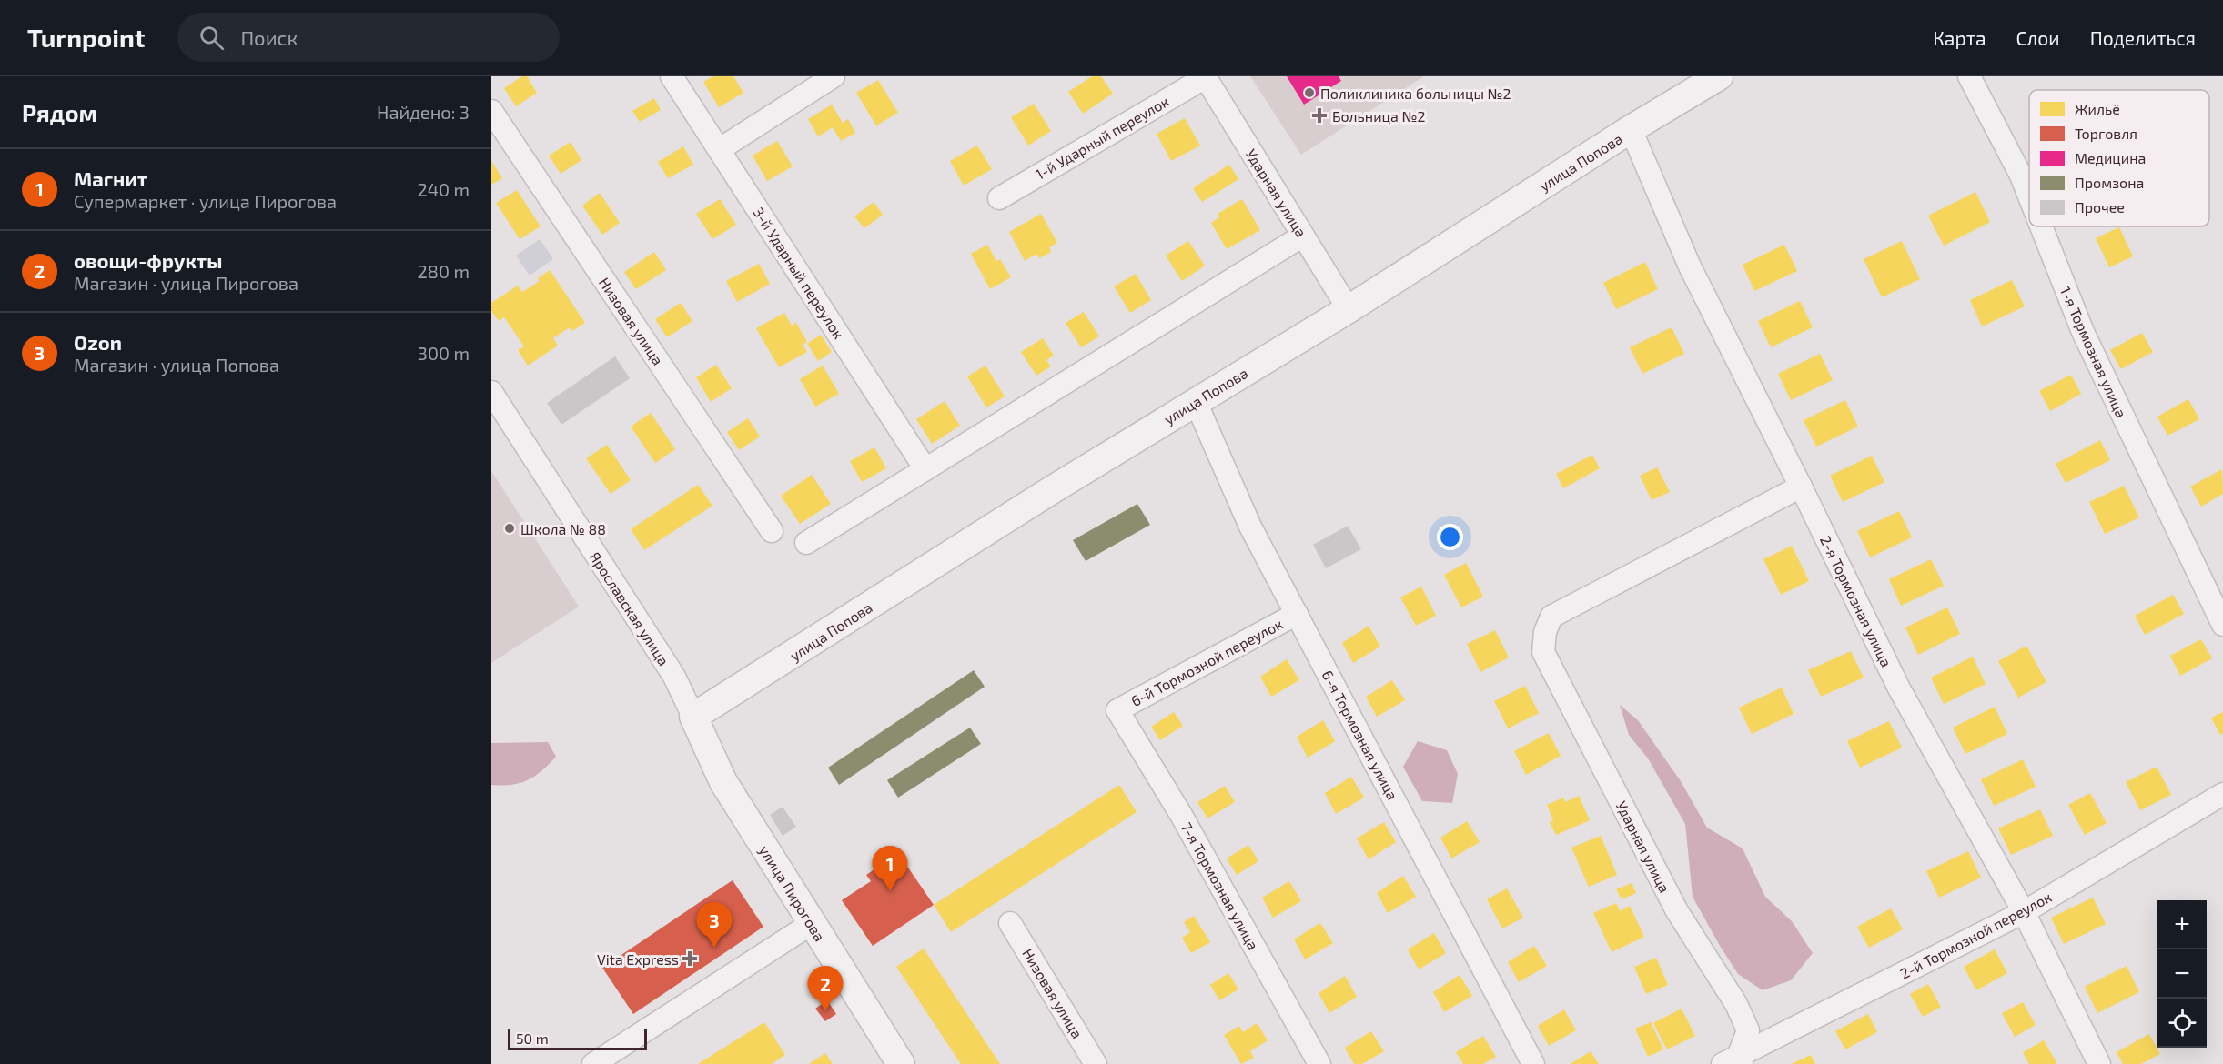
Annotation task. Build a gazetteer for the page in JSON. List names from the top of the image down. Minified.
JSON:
{"streets":{"street":["1-й Ударный переулок","улица Попова","Ударная улица","3-й Ударный переулок","Низовая улица","1-я Тормозная улица","2-я Тормозная улица","Ярославская улица","6-й Тормозной переулок","6-я Тормозная улица","7-я Тормозная улица","улица Пирогова","2-й Тормозной переулок"]},"crossings":[["1-й Ударный переулок","Ударная улица"],["улица Попова","Ударная улица"],["улица Попова","2-я Тормозная улица"],["улица Попова","Ярославская улица"],["улица Попова","6-я Тормозная улица"],["улица Попова","улица Пирогова"],["Ударная улица","2-я Тормозная улица"],["Ударная улица","2-й Тормозной переулок"],["2-я Тормозная улица","2-й Тормозной переулок"],["Ярославская улица","улица Пирогова"],["6-й Тормозной переулок","6-я Тормозная улица"],["6-й Тормозной переулок","7-я Тормозная улица"]],"places":{"other":["Поликлиника больницы №2","Школа № 88"],"health":["Больница №2","Vita Express"]},"legend":["Жильё","Торговля","Медицина","Промзона","Прочее"],"scale_bar":"50 m","page":{"header":"Turnpoint","search":"Поиск","nav":["Карта","Слои","Поделиться"],"heading":["Рядом","Найдено: 3"],"list":[{"mark":"1","name":"Магнит","note":"Супермаркет · улица Пирогова","value":"240 m"},{"mark":"2","name":"овощи-фрукты","note":"Магазин · улица Пирогова","value":"280 m"},{"mark":"3","name":"Ozon","note":"Магазин · улица Попова","value":"300 m"}],"pins":["1","3","2"],"map_buttons":["+","−"],"scale":"50 m"}}
